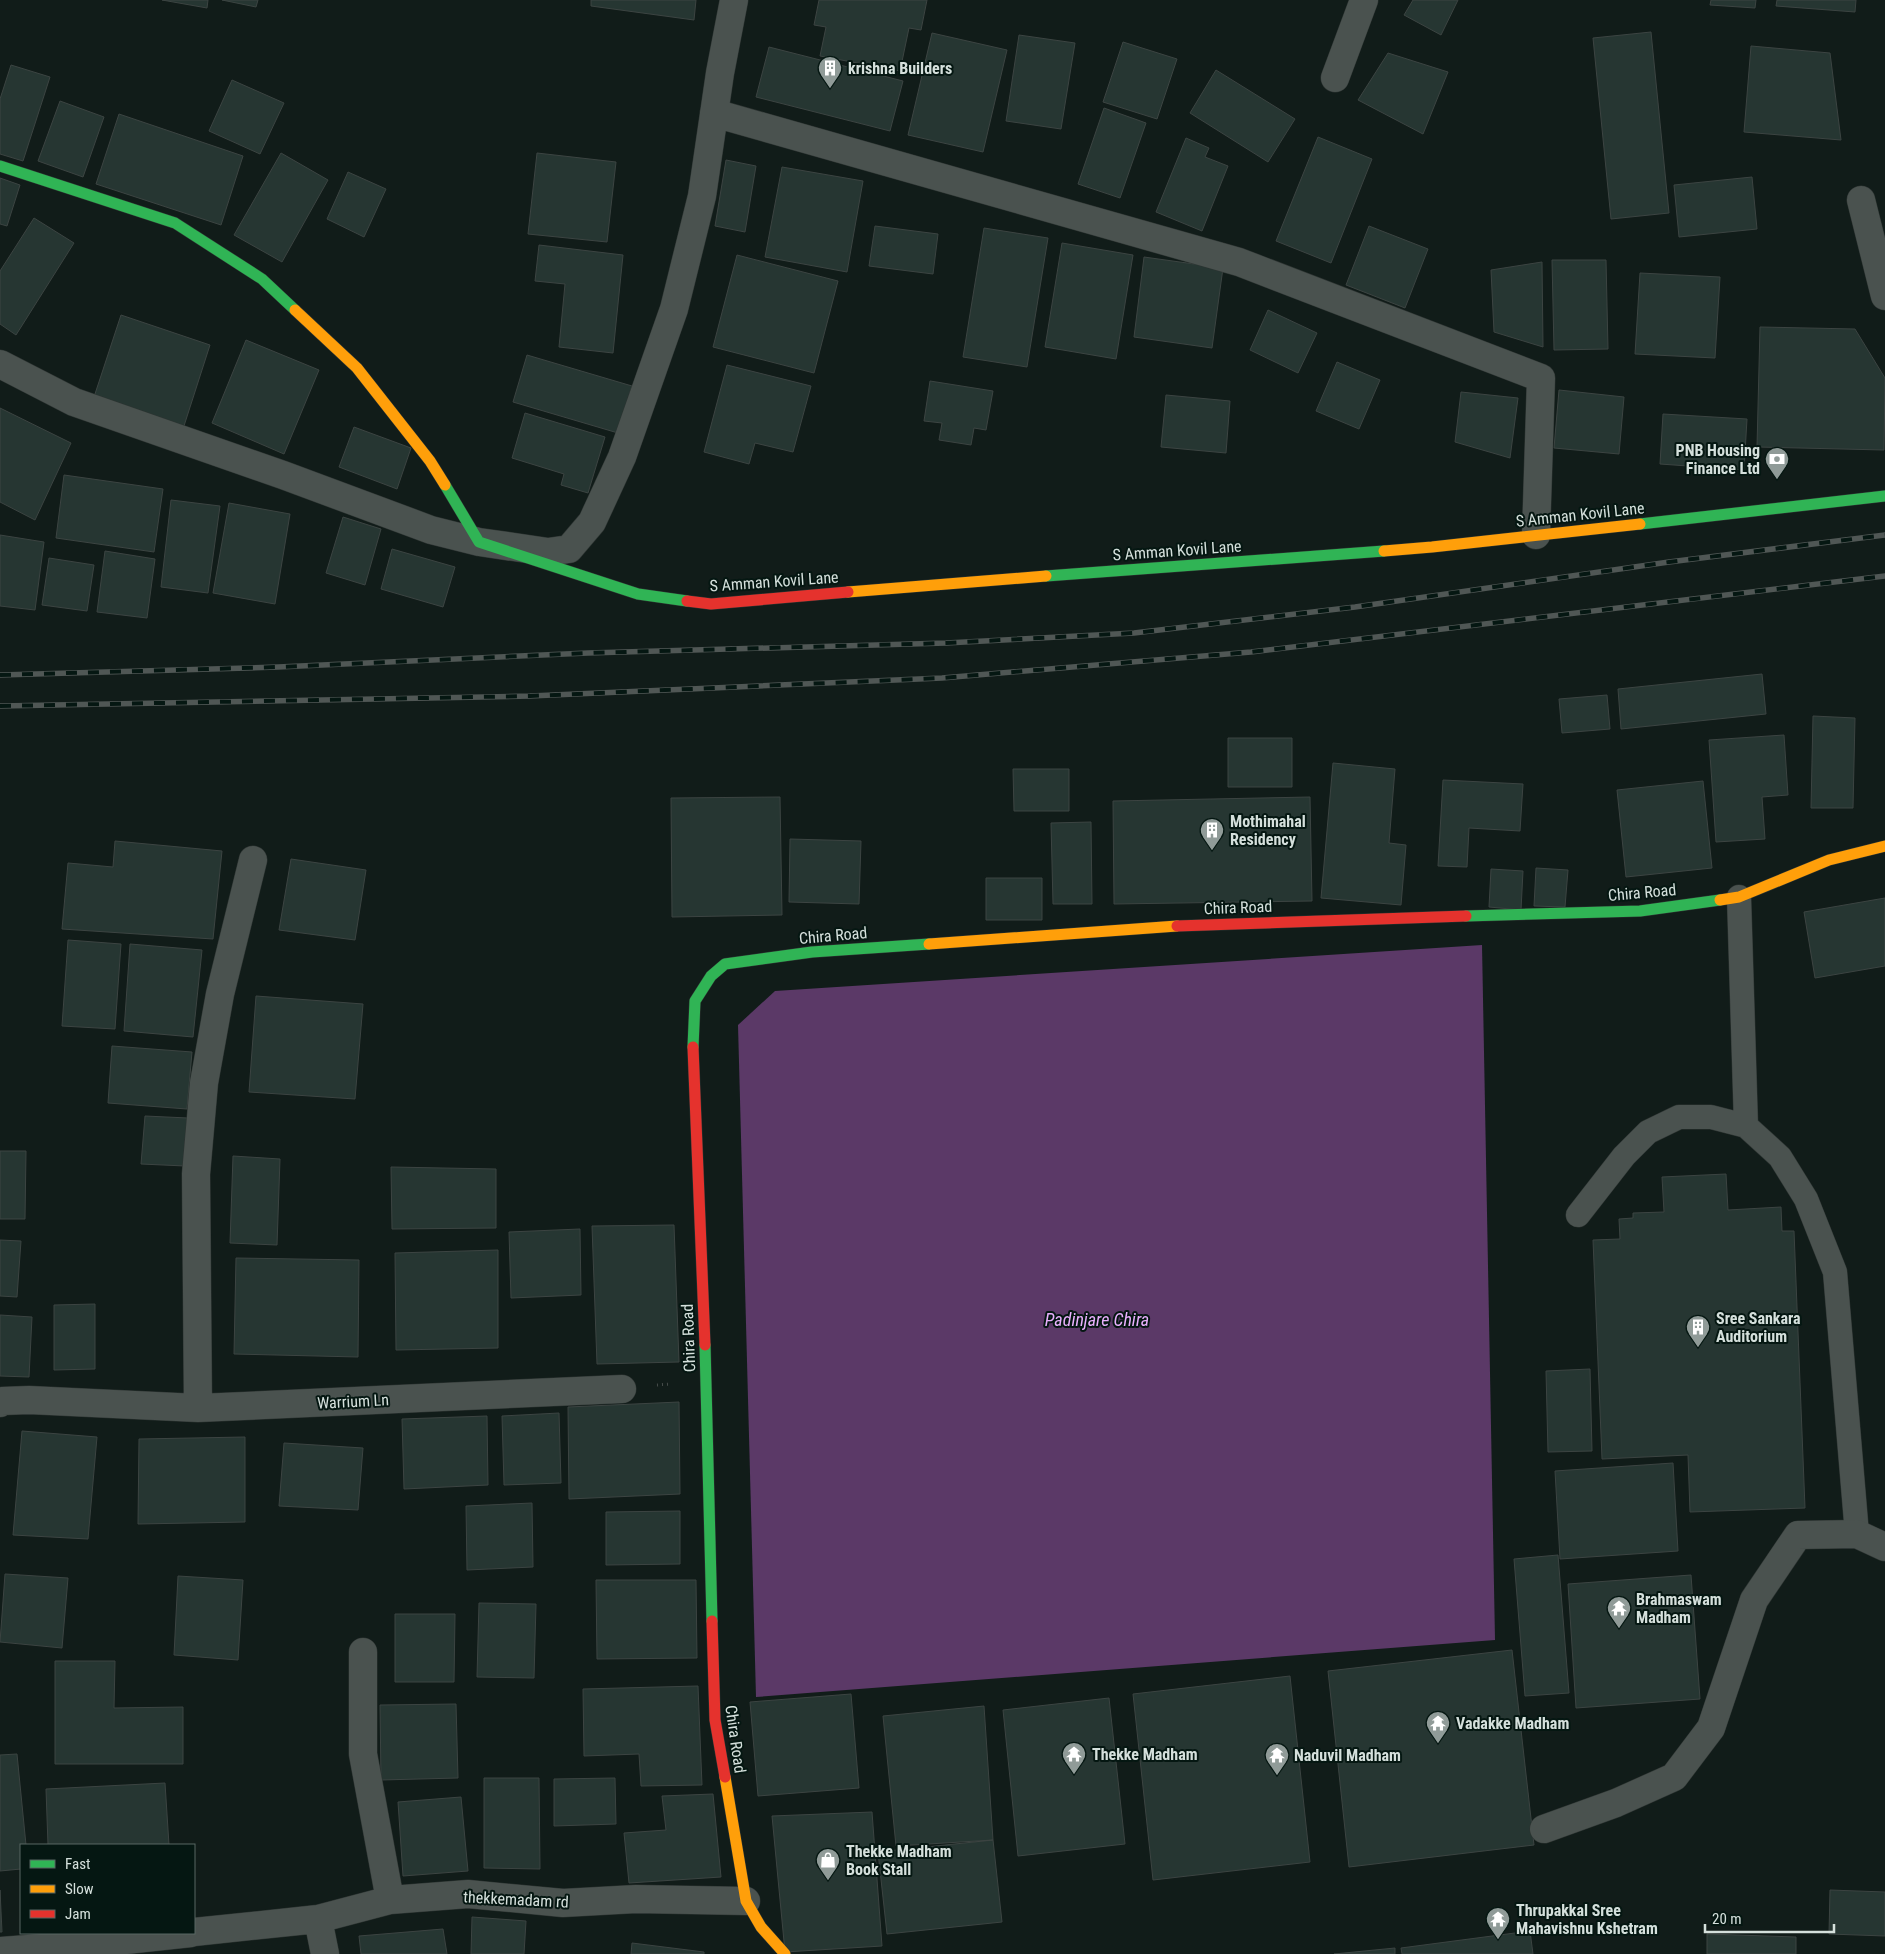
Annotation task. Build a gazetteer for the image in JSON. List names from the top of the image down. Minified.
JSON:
{"streets":{"street":["S Amman Kovil Lane","Chira Road","Warrium Ln","thekkemadam rd"]},"crossings":[["Chira Road","thekkemadam rd"]],"water":["Padinjare Chira"],"places":{"building":["krishna Builders","Mothimahal Residency","Sree Sankara Auditorium"],"bank":["PNB Housing Finance Ltd"],"temple":["Brahmaswam Madham","Vadakke Madham","Thekke Madham","Naduvil Madham","Thrupakkal Sree Mahavishnu Kshetram"],"shop":["Thekke Madham Book Stall"]},"legend":["Fast","Slow","Jam"],"scale_bar":"20 m"}
